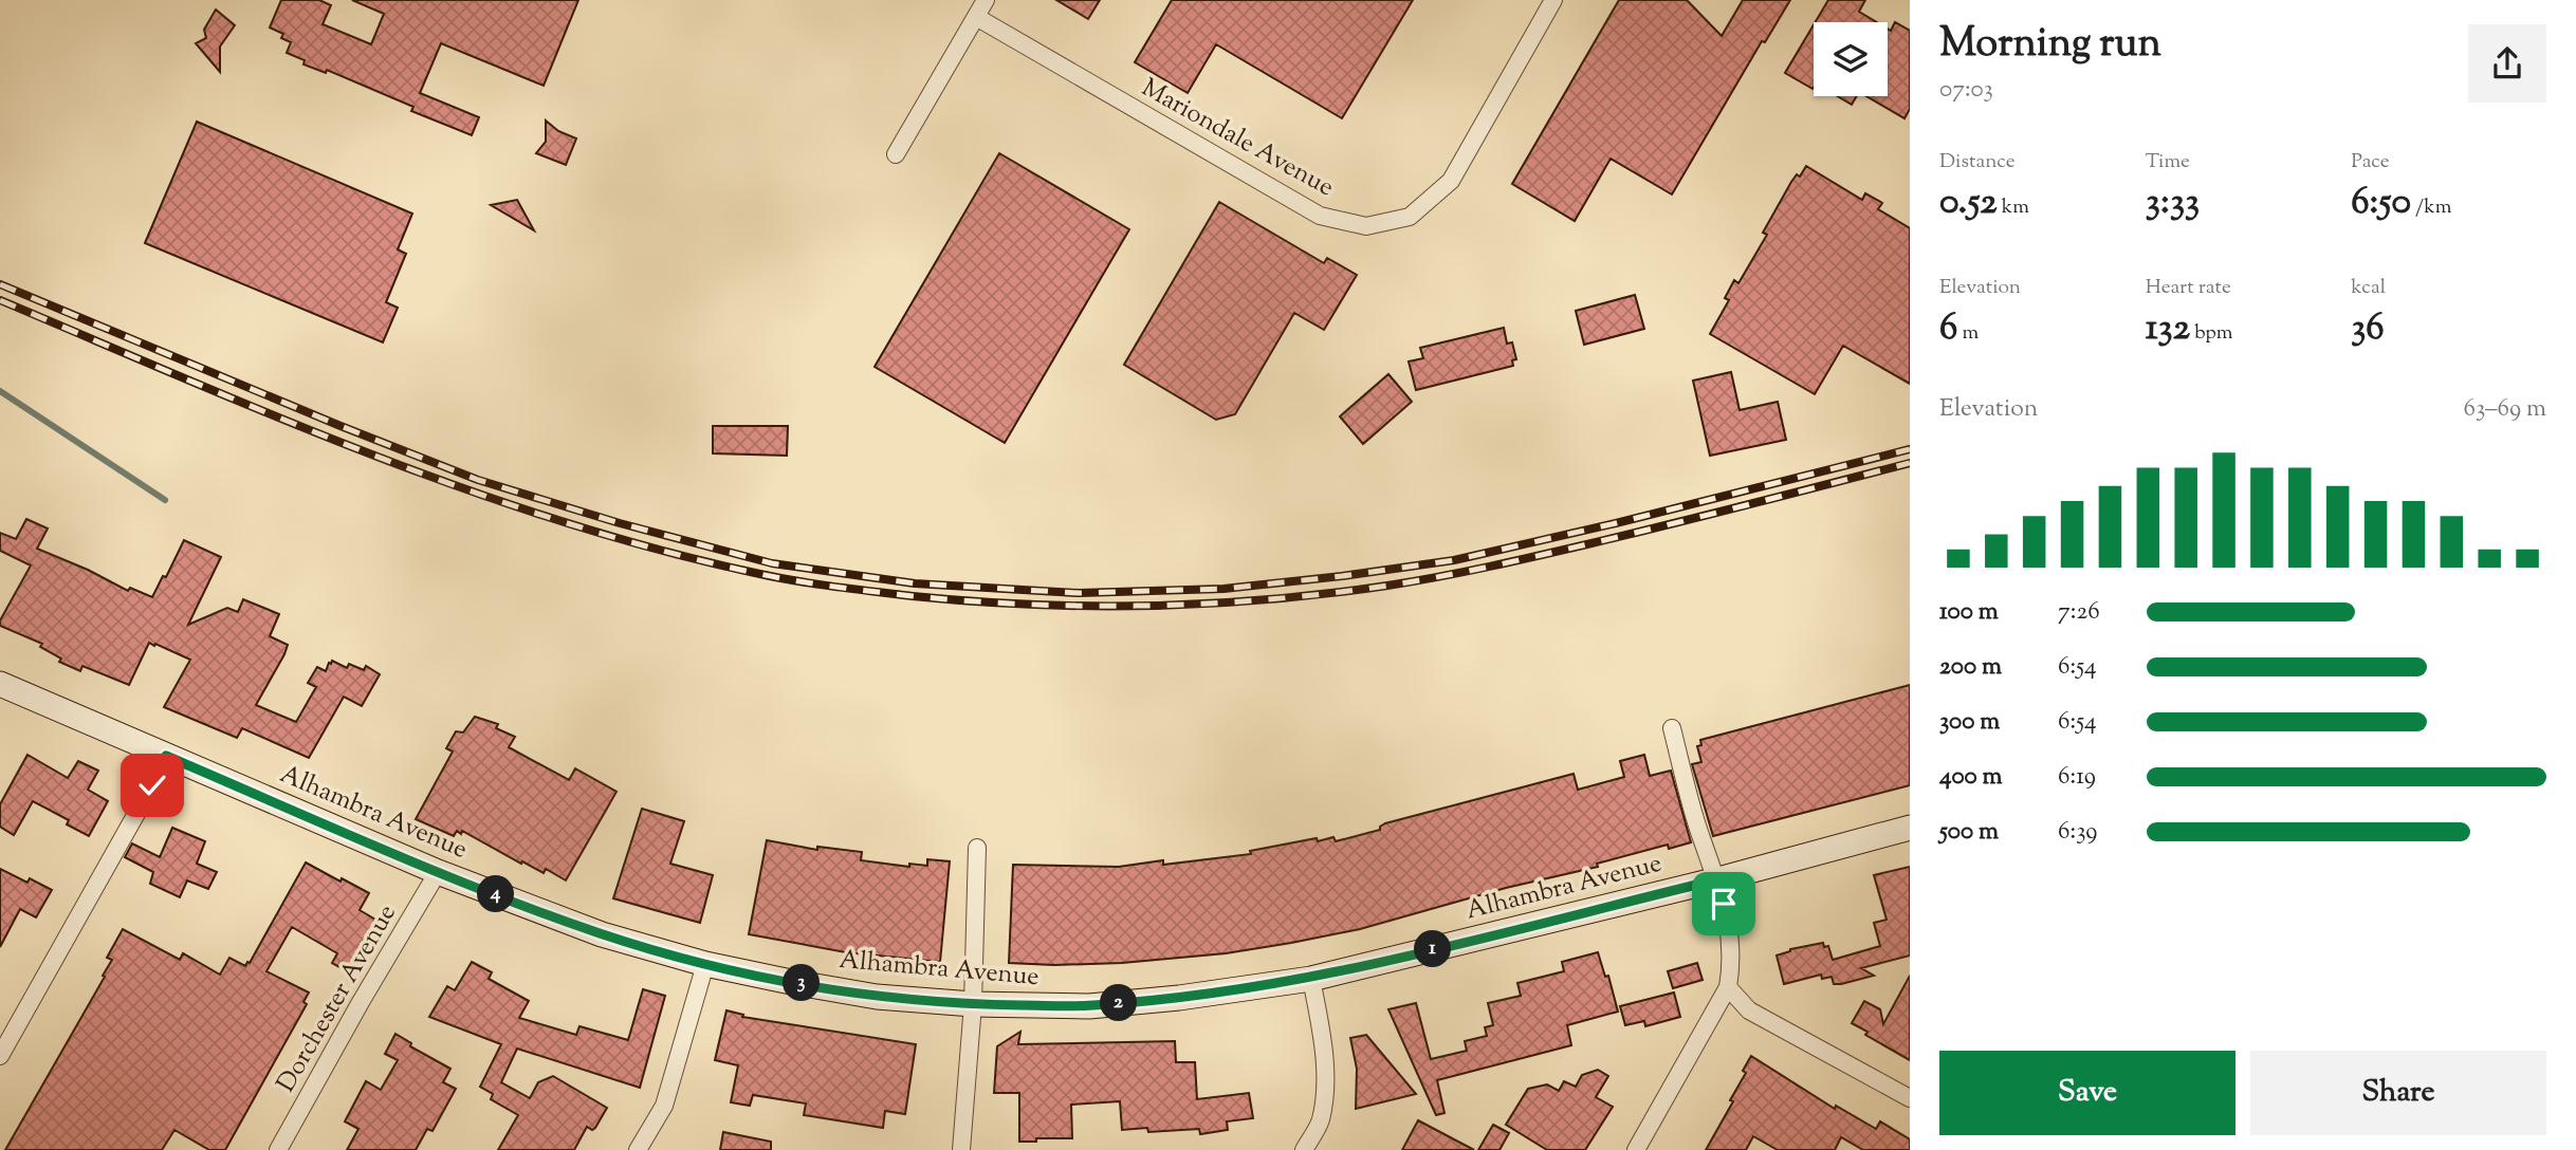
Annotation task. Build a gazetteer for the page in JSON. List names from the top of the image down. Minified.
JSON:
{"streets":{"main road":["Alhambra Avenue"],"street":["Mariondale Avenue","Dorchester Avenue"]},"crossings":[["Alhambra Avenue","Dorchester Avenue"]],"page":{"heading":["Morning run","07:03"],"stats":[["Distance","0.52 km"],["Time","3:33"],["Pace","6:50 /km"],["Elevation","6 m"],["Heart rate","132 bpm"],["kcal","36"]],"chart":["Elevation","63–69 m"],"list":[{"name":"100 m","note":"7:26"},{"name":"200 m","note":"6:54"},{"name":"300 m","note":"6:54"},{"name":"400 m","note":"6:19"},{"name":"500 m","note":"6:39"}],"pins":["4","1","3","2"],"buttons":["Save","Share"]}}
